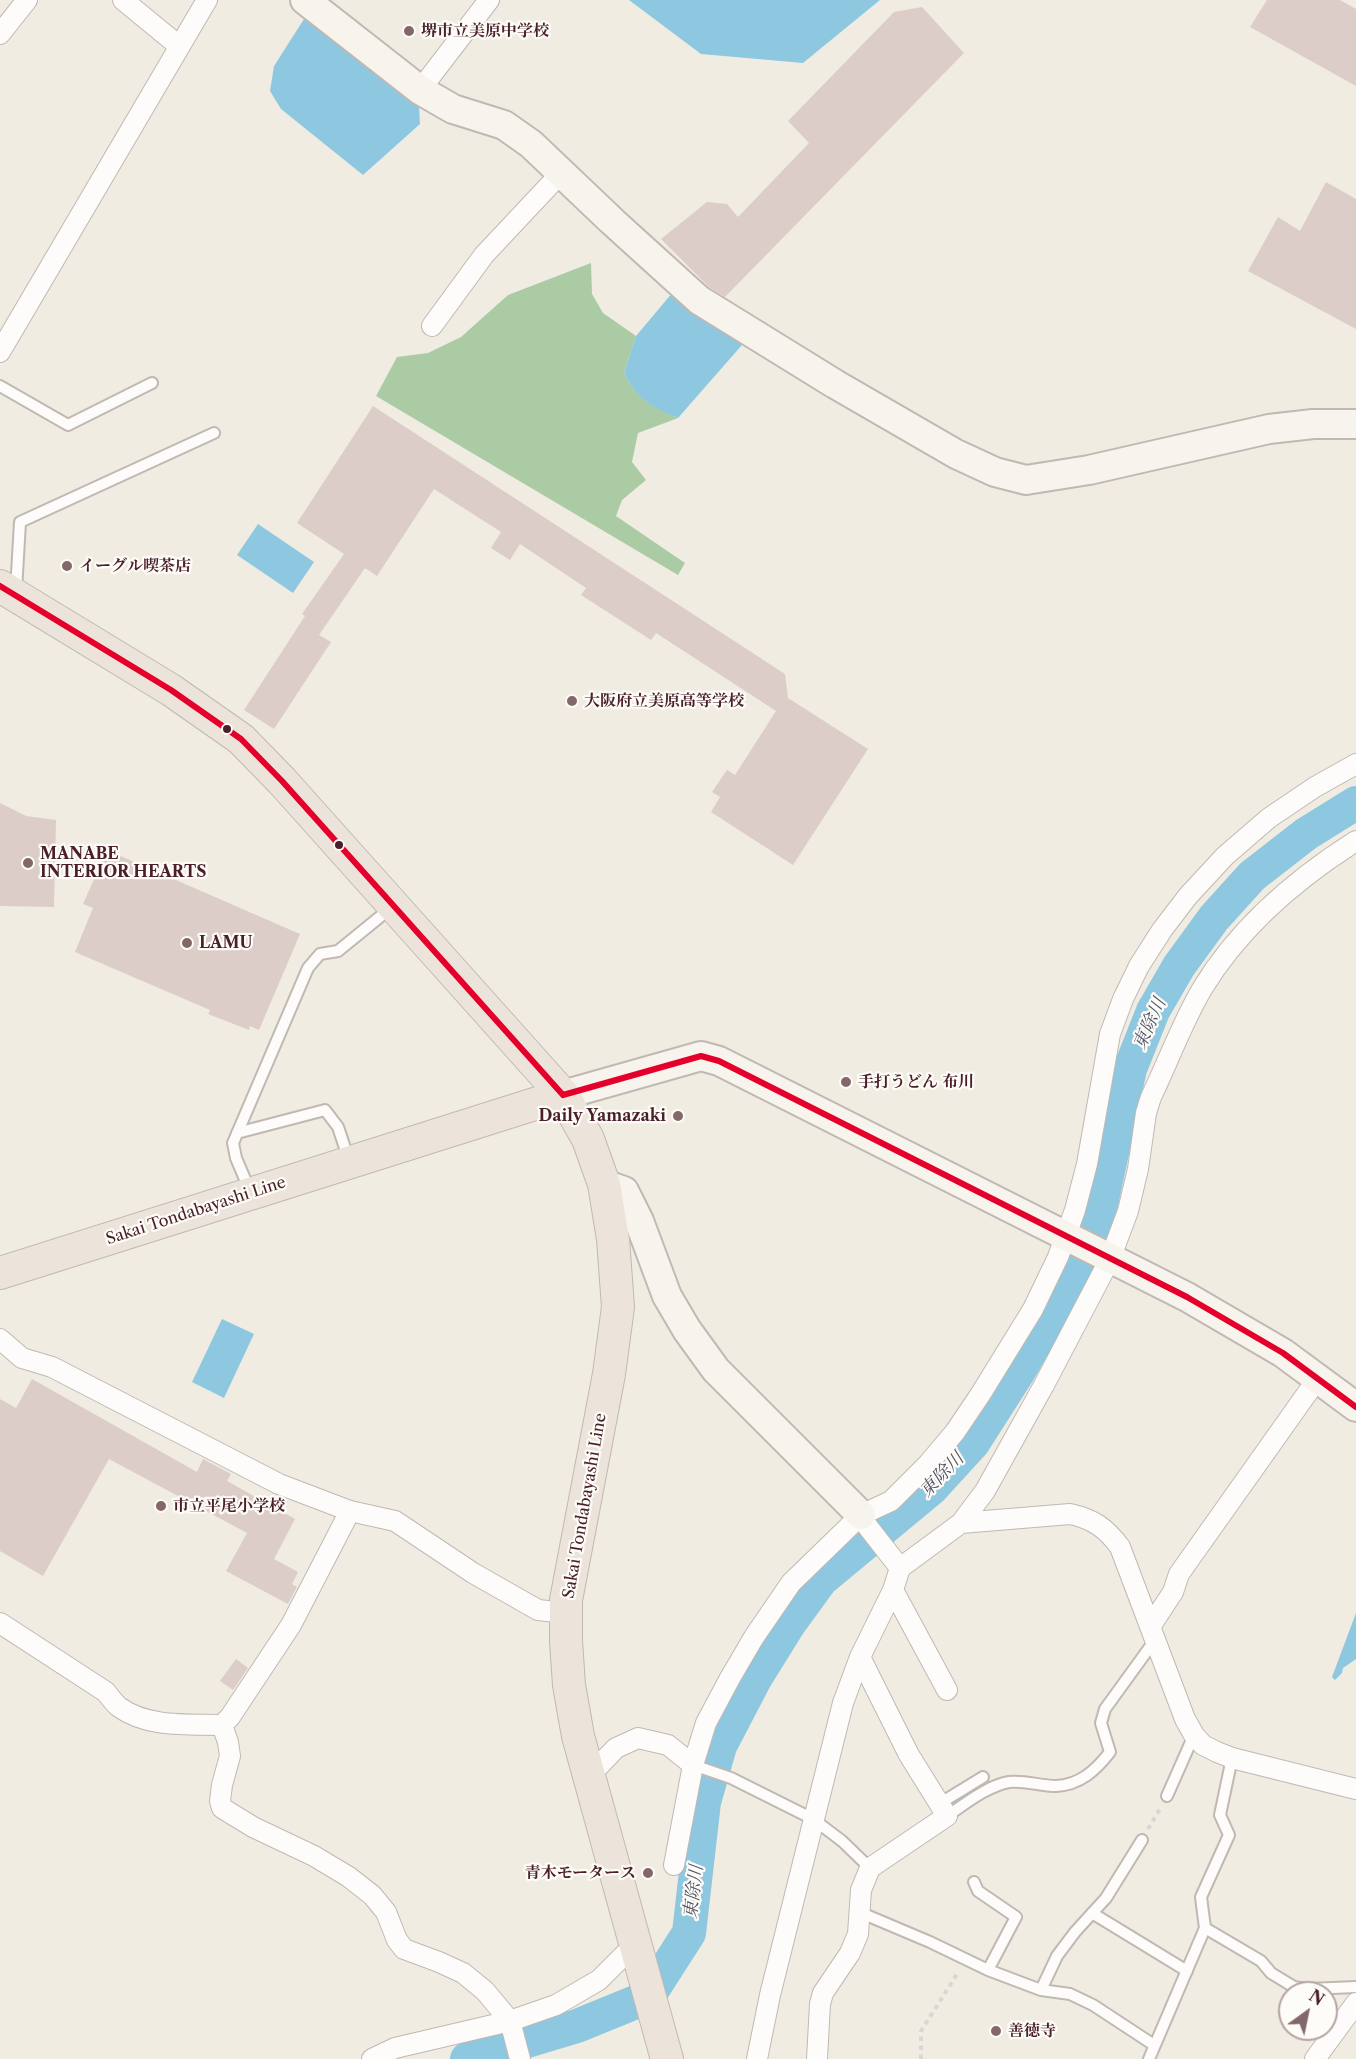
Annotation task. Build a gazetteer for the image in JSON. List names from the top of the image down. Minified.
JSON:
{"streets":{"main road":["Sakai Tondabayashi Line"]},"water":["東除川"],"places":["堺市立美原中学校","イーグル喫茶店","大阪府立美原高等学校","MANABE INTERIOR HEARTS","LAMU","手打うどん 布川","Daily Yamazaki","市立平尾小学校","青木モータース","善徳寺"],"north":"top right"}
